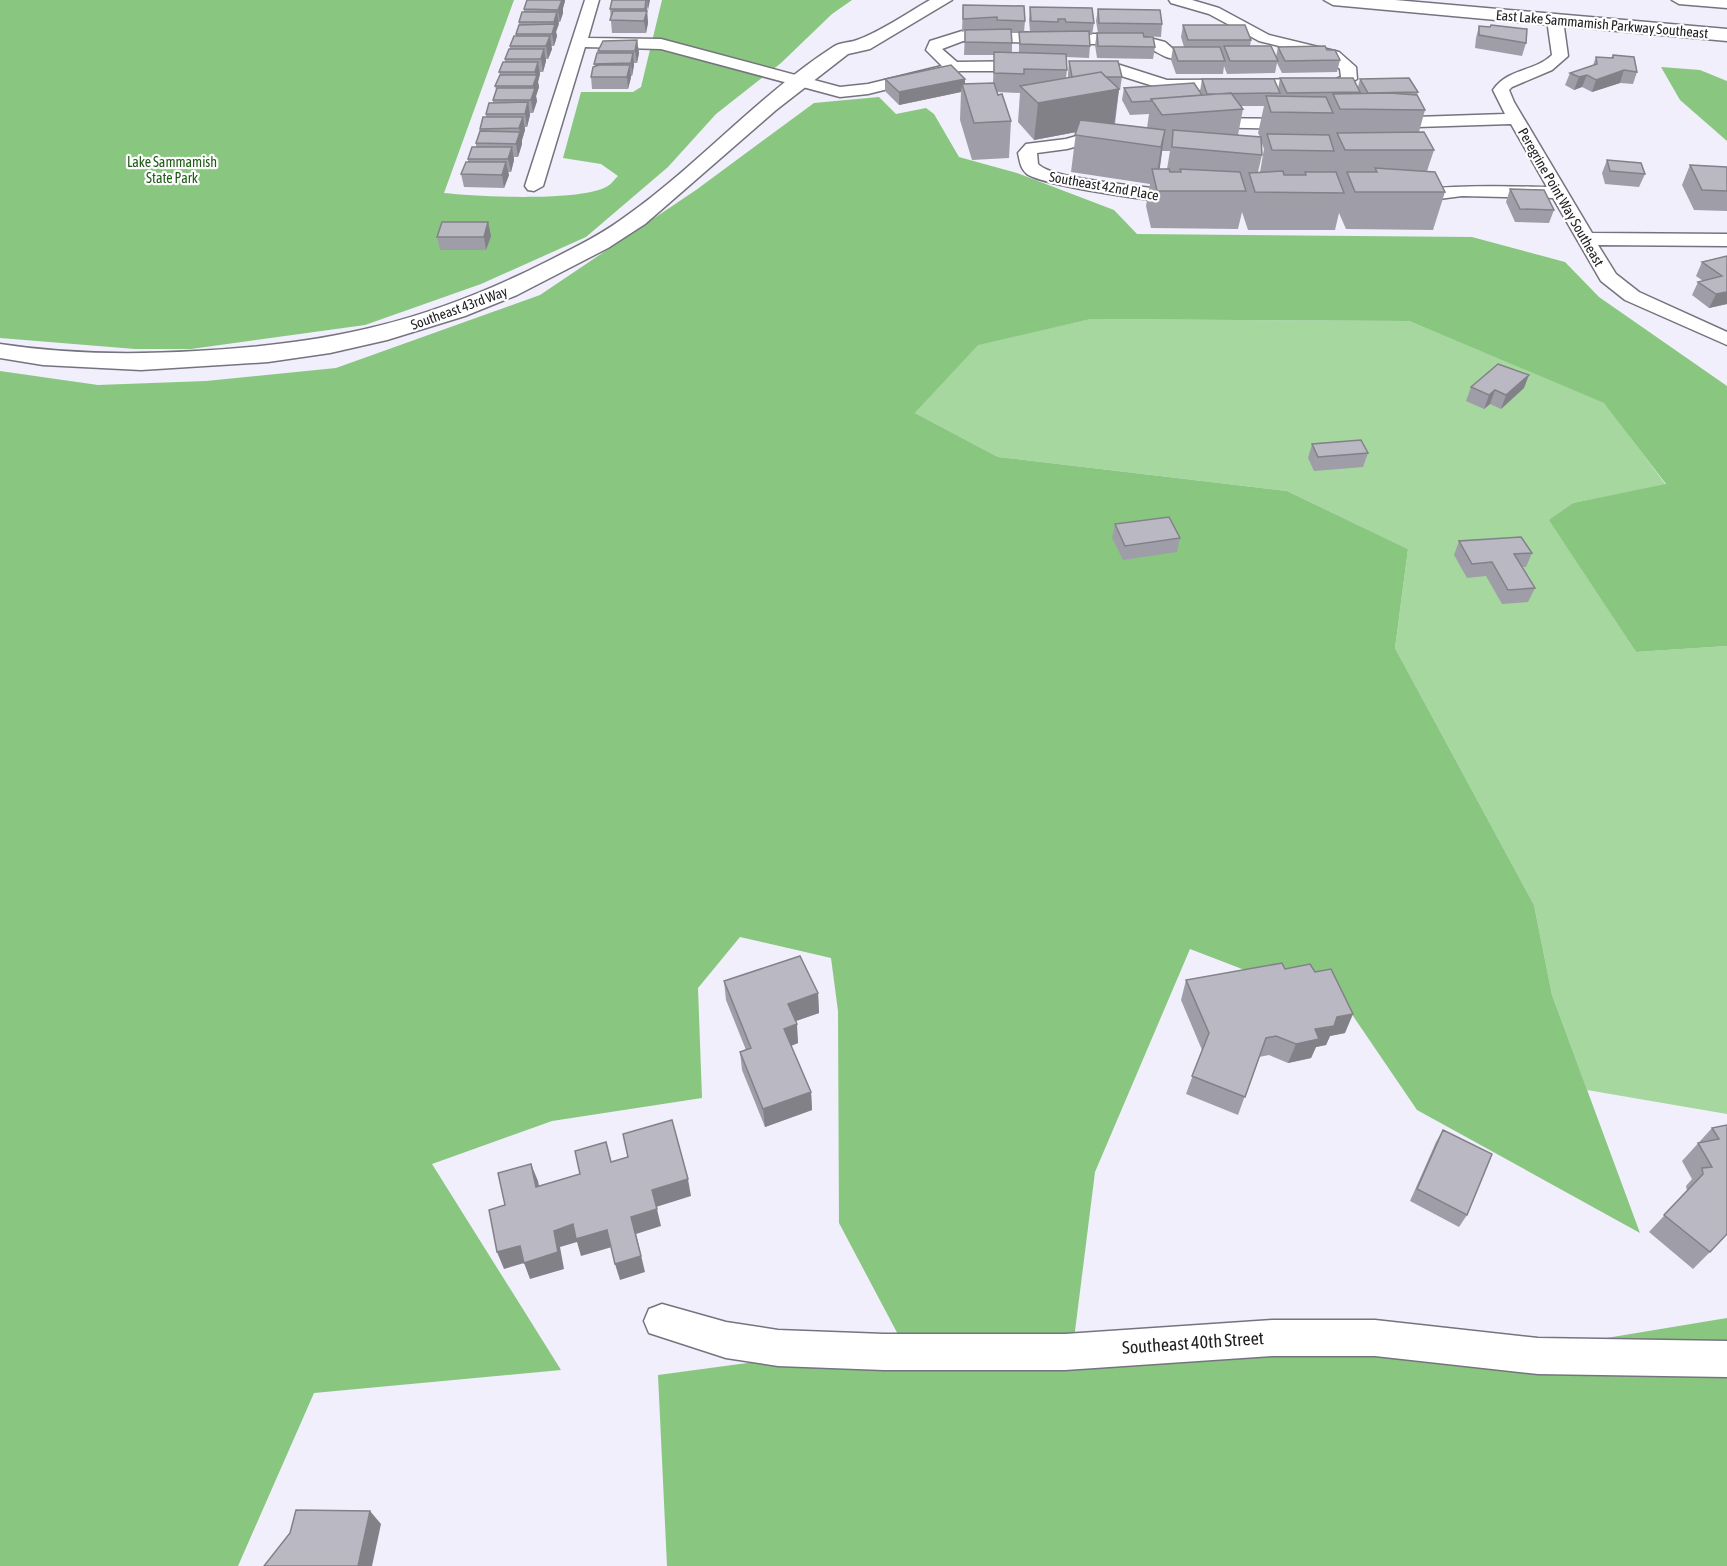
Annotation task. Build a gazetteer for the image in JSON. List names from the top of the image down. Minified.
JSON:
{"streets":{"main road":["East Lake Sammamish Parkway Southeast","Southeast 43rd Way"],"street":["Southeast 42nd Place","Peregrine Point Way Southeast","Southeast 40th Street"]},"crossings":[["East Lake Sammamish Parkway Southeast","Peregrine Point Way Southeast"]],"parks":["Lake Sammamish State Park"]}
